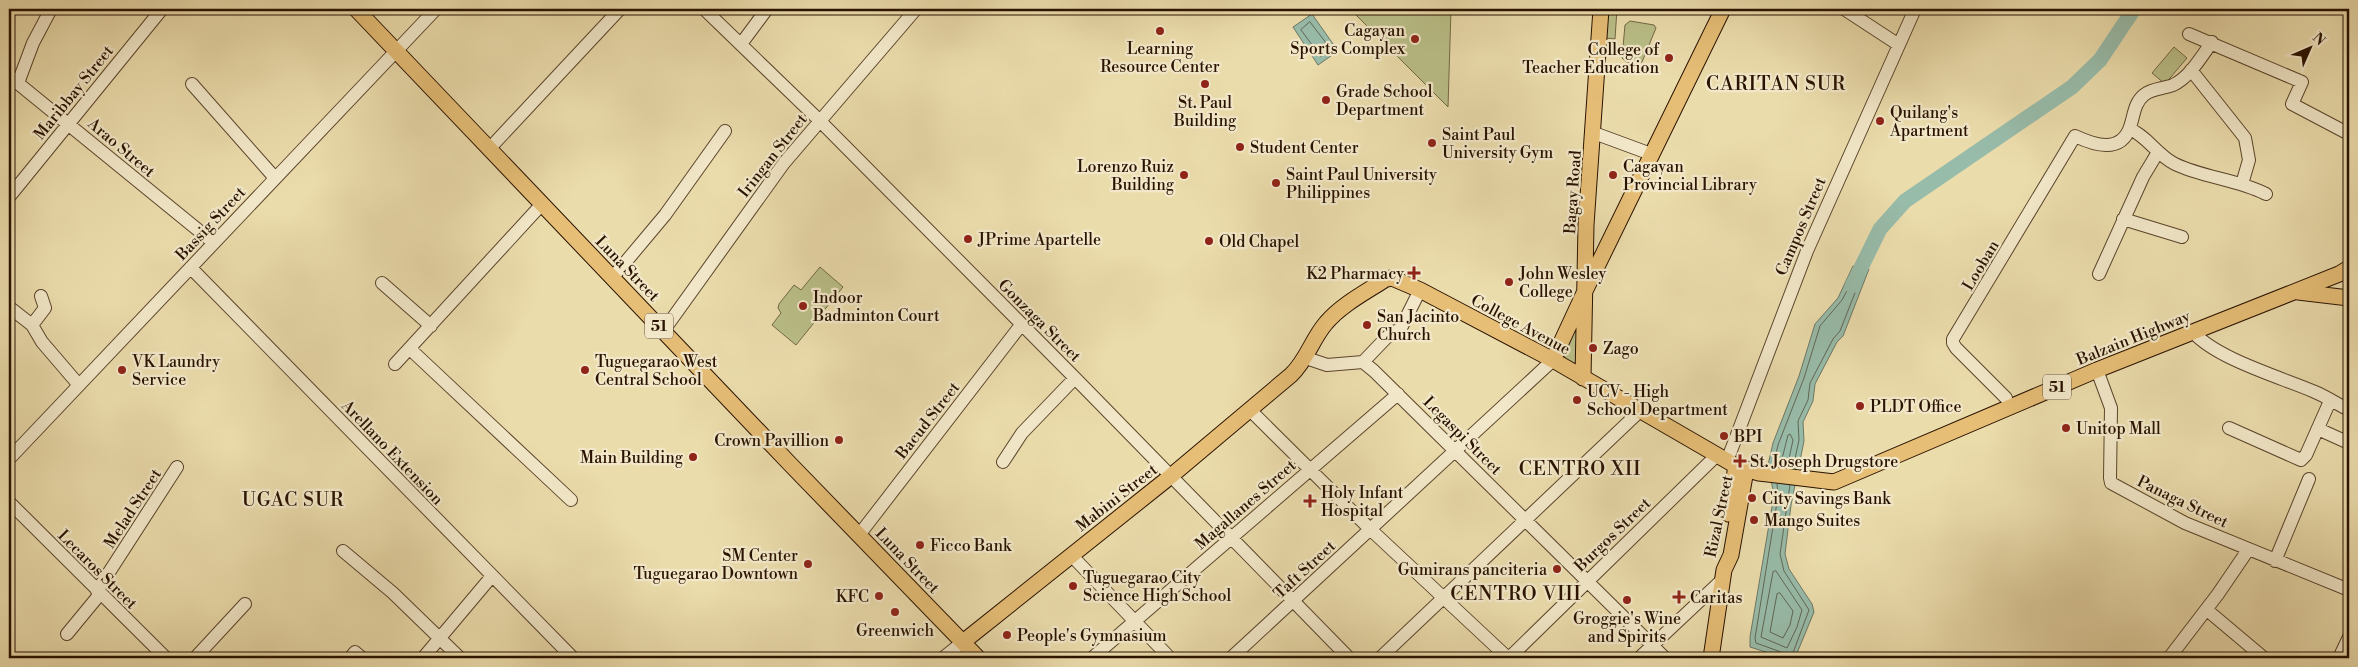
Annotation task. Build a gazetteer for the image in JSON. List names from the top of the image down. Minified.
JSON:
{"streets":{"main road":["Bagay Road","Luna Street","College Avenue","51","Balzain Highway","Mabini Street","Rizal Street"],"street":["Maribbay Street","Arao Street","Iringan Street","Bassig Street","Campos Street","Looban","Gonzaga Street","Bacud Street","Legaspi Street","Arellano Extension","Panaga Street","Magallanes Street","Melad Street","Burgos Street","Lecaros Street","Taft Street"]},"crossings":[["Maribbay Street","Arao Street"],["Arao Street","Bassig Street"],["Iringan Street","Luna Street"],["Iringan Street","Gonzaga Street"],["Bagay Road","College Avenue"],["Bassig Street","Luna Street"],["Bassig Street","Arellano Extension"],["Campos Street","College Avenue"],["Campos Street","Balzain Highway"],["Campos Street","Rizal Street"],["Campos Street","Burgos Street"],["Looban","Balzain Highway"],["Luna Street","Bacud Street"],["Luna Street","Mabini Street"],["Gonzaga Street","Bacud Street"],["Gonzaga Street","Mabini Street"],["Gonzaga Street","Magallanes Street"],["Gonzaga Street","Taft Street"],["College Avenue","Balzain Highway"],["College Avenue","Mabini Street"],["College Avenue","Rizal Street"],["College Avenue","Burgos Street"],["College Avenue","Taft Street"],["Balzain Highway","Panaga Street"],["Balzain Highway","Rizal Street"],["Balzain Highway","Burgos Street"],["Legaspi Street","Magallanes Street"],["Legaspi Street","Burgos Street"],["Legaspi Street","Taft Street"],["Melad Street","Lecaros Street"],["Rizal Street","Burgos Street"]],"districts":["CARITAN SUR","CENTRO XII","UGAC SUR","CENTRO VIII"],"places":{"other":["Learning Resource Center","Cagayan Sports Complex","College of Teacher Education","St. Paul Building","Grade School Department","Quilang's Apartment","Saint Paul University Gym","Student Center","Lorenzo Ruiz Building","Cagayan Provincial Library","Saint Paul University Philippines","JPrime Apartelle","Old Chapel","John Wesley College","Indoor Badminton Court","San Jacinto Church","Zago","VK Laundry Service","Tuguegarao West Central School","UCV - High School Department","PLDT Office","Unitop Mall","BPI","Crown Pavillion","Main Building","City Savings Bank","Mango Suites","Ficco Bank","SM Center Tuguegarao Downtown","Gumirans panciteria","Tuguegarao City Science High School","KFC","Groggie's Wine and Spirits","Greenwich","People's Gymnasium"],"health":["K2 Pharmacy","St. Joseph Drugstore","Holy Infant Hospital","Caritas"]},"north":"top right"}
